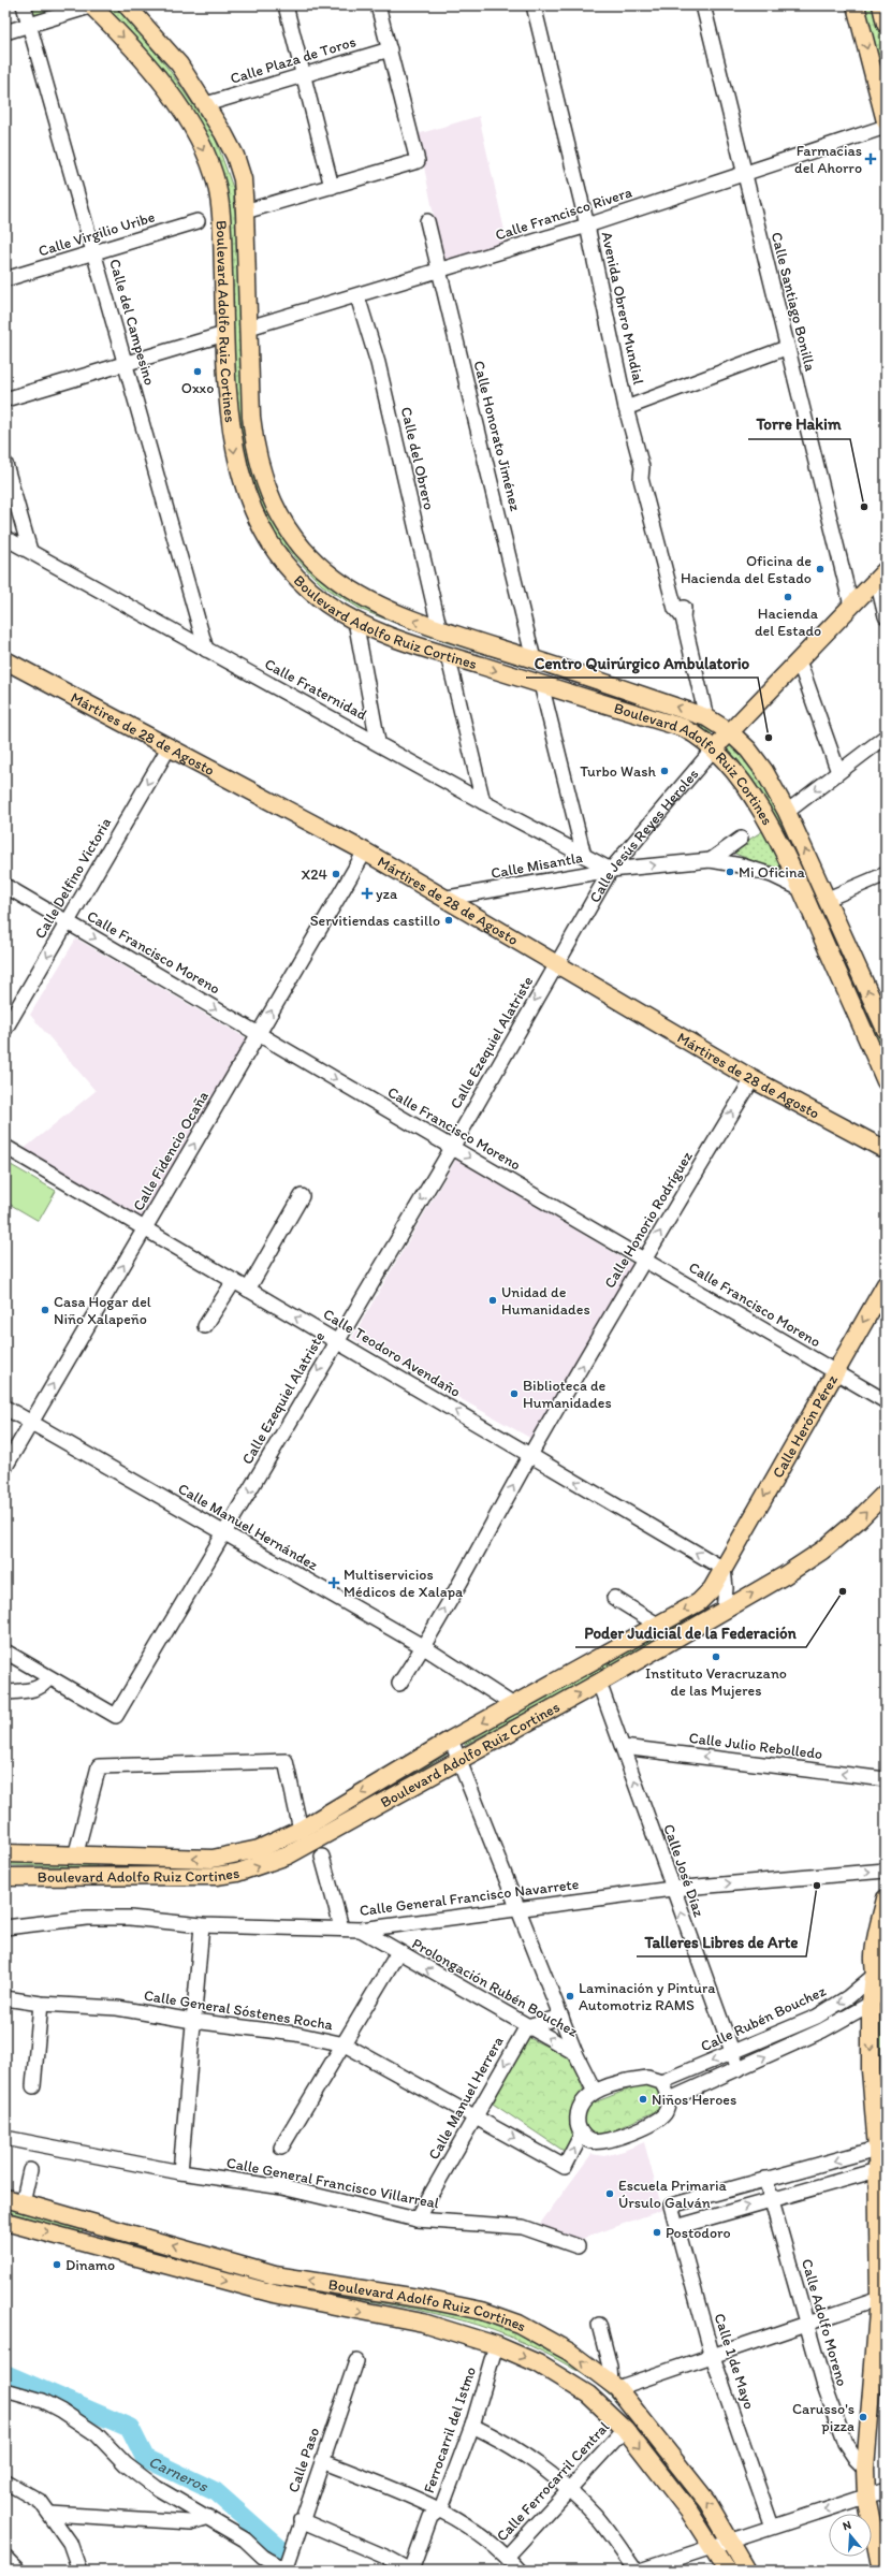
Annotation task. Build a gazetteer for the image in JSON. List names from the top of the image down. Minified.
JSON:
{"streets":{"main road":["Boulevard Adolfo Ruiz Cortines","Mártires de 28 de Agosto","Calle Jesús Reyes Heroles","Calle Herón Pérez"],"street":["Calle Plaza de Toros","Calle Francisco Rivera","Calle Virgilio Uribe","Calle Santiago Bonilla","Avenida Obrero Mundial","Calle del Campesino","Calle Honorato Jiménez","Calle del Obrero","Calle Fraternidad","Calle Misantla","Calle Delfino Victoria","Calle Francisco Moreno","Calle Ezequiel Alatriste","Calle Fidencio Ocaña","Calle Honorio Rodríguez","Calle Teodoro Avendaño","Calle Manuel Hernández","Calle Julio Rebolledo","Calle José Díaz","Calle General Francisco Navarrete","Prolongación Rubén Bouchez","Calle General Sóstenes Rocha","Calle Rubén Bouchez","Calle Manuel Herrera","Calle General Francisco Villarreal","Calle Adolfo Moreno","Calle 1 de Mayo","Ferrocarril del Istmo","Calle Paso","Calle Ferrocarril Central"]},"crossings":[["Calle Plaza de Toros","Boulevard Adolfo Ruiz Cortines"],["Calle Francisco Rivera","Calle Santiago Bonilla"],["Calle Francisco Rivera","Avenida Obrero Mundial"],["Calle Francisco Rivera","Boulevard Adolfo Ruiz Cortines"],["Calle Francisco Rivera","Calle Honorato Jiménez"],["Calle Francisco Rivera","Calle del Obrero"],["Calle Virgilio Uribe","Calle del Campesino"],["Calle Santiago Bonilla","Calle Jesús Reyes Heroles"],["Avenida Obrero Mundial","Boulevard Adolfo Ruiz Cortines"],["Boulevard Adolfo Ruiz Cortines","Calle Honorato Jiménez"],["Boulevard Adolfo Ruiz Cortines","Calle del Obrero"],["Boulevard Adolfo Ruiz Cortines","Calle Jesús Reyes Heroles"],["Boulevard Adolfo Ruiz Cortines","Calle Misantla"],["Boulevard Adolfo Ruiz Cortines","Calle Teodoro Avendaño"],["Boulevard Adolfo Ruiz Cortines","Calle Herón Pérez"],["Boulevard Adolfo Ruiz Cortines","Calle Manuel Hernández"],["Boulevard Adolfo Ruiz Cortines","Calle José Díaz"],["Boulevard Adolfo Ruiz Cortines","Ferrocarril del Istmo"],["Boulevard Adolfo Ruiz Cortines","Calle Ferrocarril Central"],["Calle del Campesino","Calle Fraternidad"],["Calle Fraternidad","Calle Jesús Reyes Heroles"],["Calle Fraternidad","Calle Misantla"],["Mártires de 28 de Agosto","Calle Jesús Reyes Heroles"],["Mártires de 28 de Agosto","Calle Misantla"],["Mártires de 28 de Agosto","Calle Delfino Victoria"],["Mártires de 28 de Agosto","Calle Ezequiel Alatriste"],["Mártires de 28 de Agosto","Calle Fidencio Ocaña"],["Mártires de 28 de Agosto","Calle Honorio Rodríguez"],["Calle Jesús Reyes Heroles","Calle Misantla"],["Calle Jesús Reyes Heroles","Calle Ezequiel Alatriste"],["Calle Delfino Victoria","Calle Francisco Moreno"],["Calle Francisco Moreno","Calle Ezequiel Alatriste"],["Calle Francisco Moreno","Calle Fidencio Ocaña"],["Calle Francisco Moreno","Calle Honorio Rodríguez"],["Calle Francisco Moreno","Calle Herón Pérez"],["Calle Ezequiel Alatriste","Calle Teodoro Avendaño"],["Calle Ezequiel Alatriste","Calle Manuel Hernández"],["Calle Fidencio Ocaña","Calle Teodoro Avendaño"],["Calle Fidencio Ocaña","Calle Manuel Hernández"],["Calle Honorio Rodríguez","Calle Teodoro Avendaño"],["Calle Honorio Rodríguez","Calle Manuel Hernández"],["Calle Teodoro Avendaño","Calle Herón Pérez"],["Calle Julio Rebolledo","Calle José Díaz"],["Calle José Díaz","Calle General Francisco Navarrete"],["Calle José Díaz","Calle Rubén Bouchez"],["Calle General Francisco Navarrete","Prolongación Rubén Bouchez"],["Prolongación Rubén Bouchez","Calle Manuel Herrera"],["Calle General Sóstenes Rocha","Calle Manuel Herrera"],["Calle Manuel Herrera","Calle General Francisco Villarreal"],["Calle Adolfo Moreno","Calle 1 de Mayo"]],"one_way":["Calle Delfino Victoria","Calle Francisco Moreno","Calle Ezequiel Alatriste","Calle Fidencio Ocaña","Calle Honorio Rodríguez","Calle Teodoro Avendaño","Calle Herón Pérez","Calle Julio Rebolledo","Calle José Díaz","Prolongación Rubén Bouchez","Calle Manuel Herrera"],"water":["Carneros"],"places":{"health":["Farmacias del Ahorro","yza","Multiservicios Médicos de Xalapa"],"other":["Oxxo","Torre Hakim","Oficina de Hacienda del Estado","Hacienda del Estado","Centro Quirúrgico Ambulatorio","Turbo Wash","Mi Oficina","X24","Servitiendas castillo","Unidad de Humanidades","Casa Hogar del Niño Xalapeño","Biblioteca de Humanidades","Poder Judicial de la Federación","Instituto Veracruzano de las Mujeres","Talleres Libres de Arte","Laminación y Pintura Automotriz RAMS","Niños Heroes","Escuela Primaria Úrsulo Galván","Postodoro","Dinamo","Carusso's pizza"]},"north":"top"}
